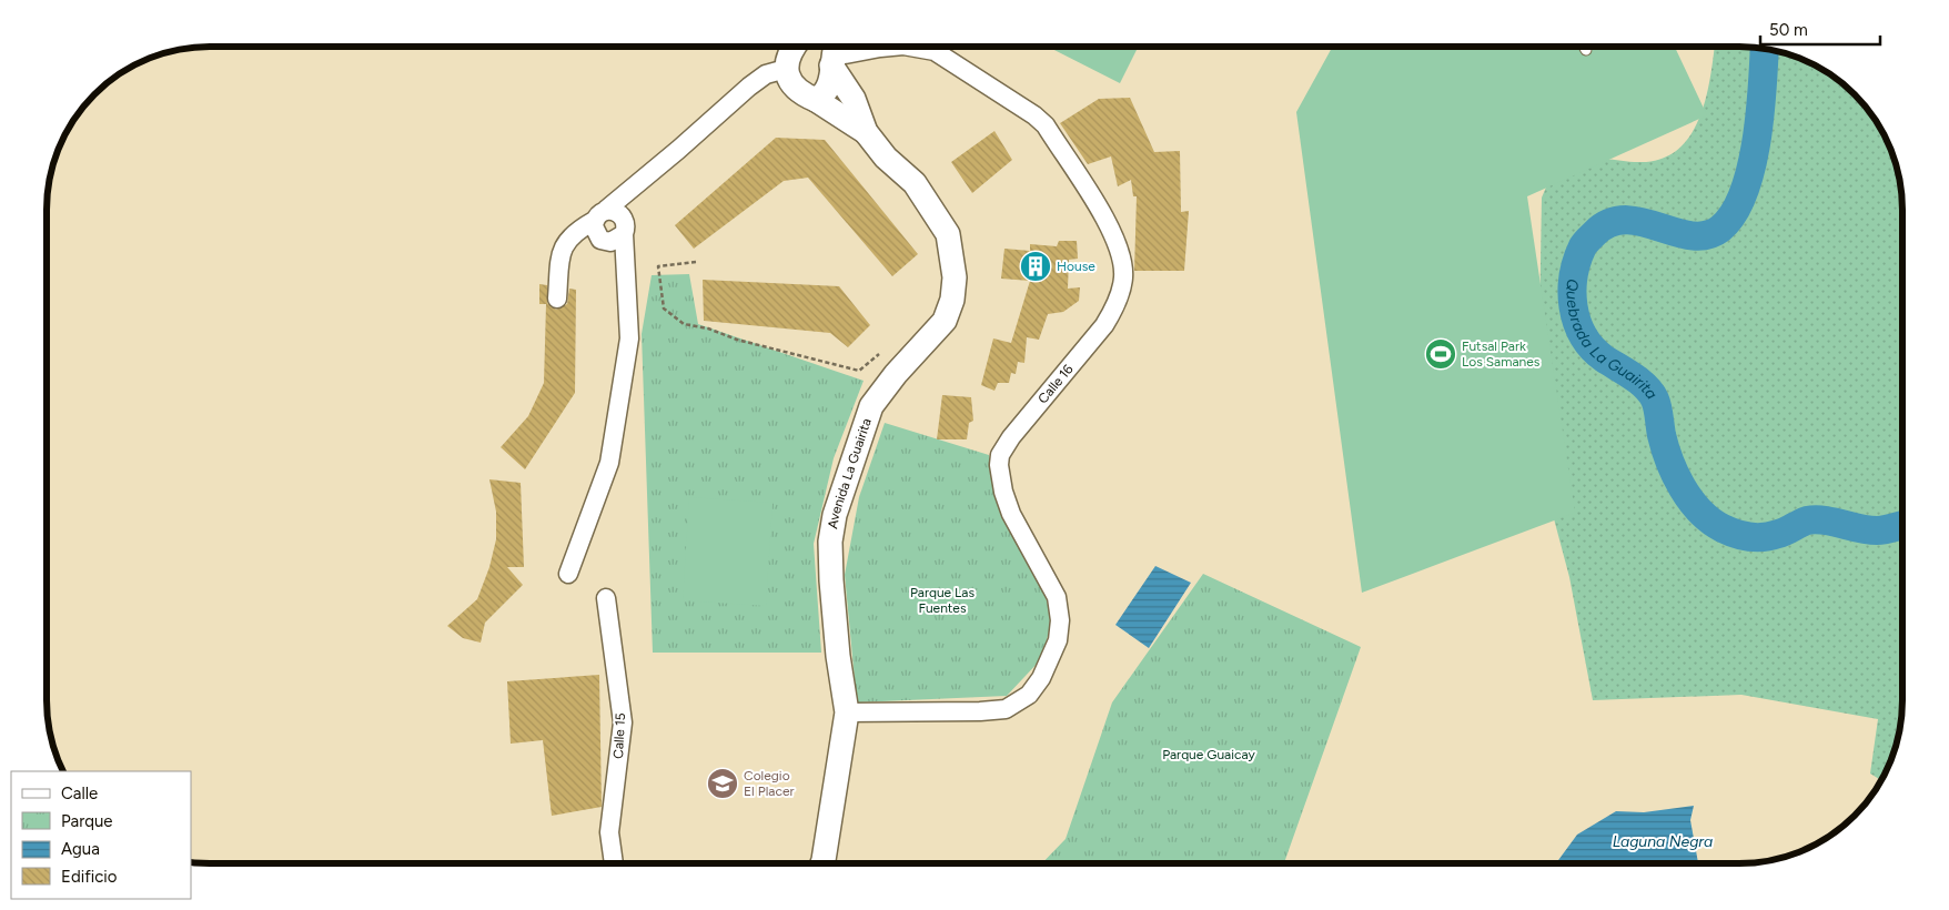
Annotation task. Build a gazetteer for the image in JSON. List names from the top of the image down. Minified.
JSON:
{"streets":{"street":["Calle 16","Avenida La Guairita","Calle 15"]},"crossings":[["Calle 16","Avenida La Guairita"]],"water":["Quebrada La Guairita","Laguna Negra"],"parks":["Parque Las Fuentes","Parque Guaicay"],"places":{"building":["House"],"sports":["Futsal Park Los Samanes"],"school or university":["Colegio El Placer"]},"legend":["Calle","Parque","Agua","Edificio"],"scale_bar":"50 m"}
